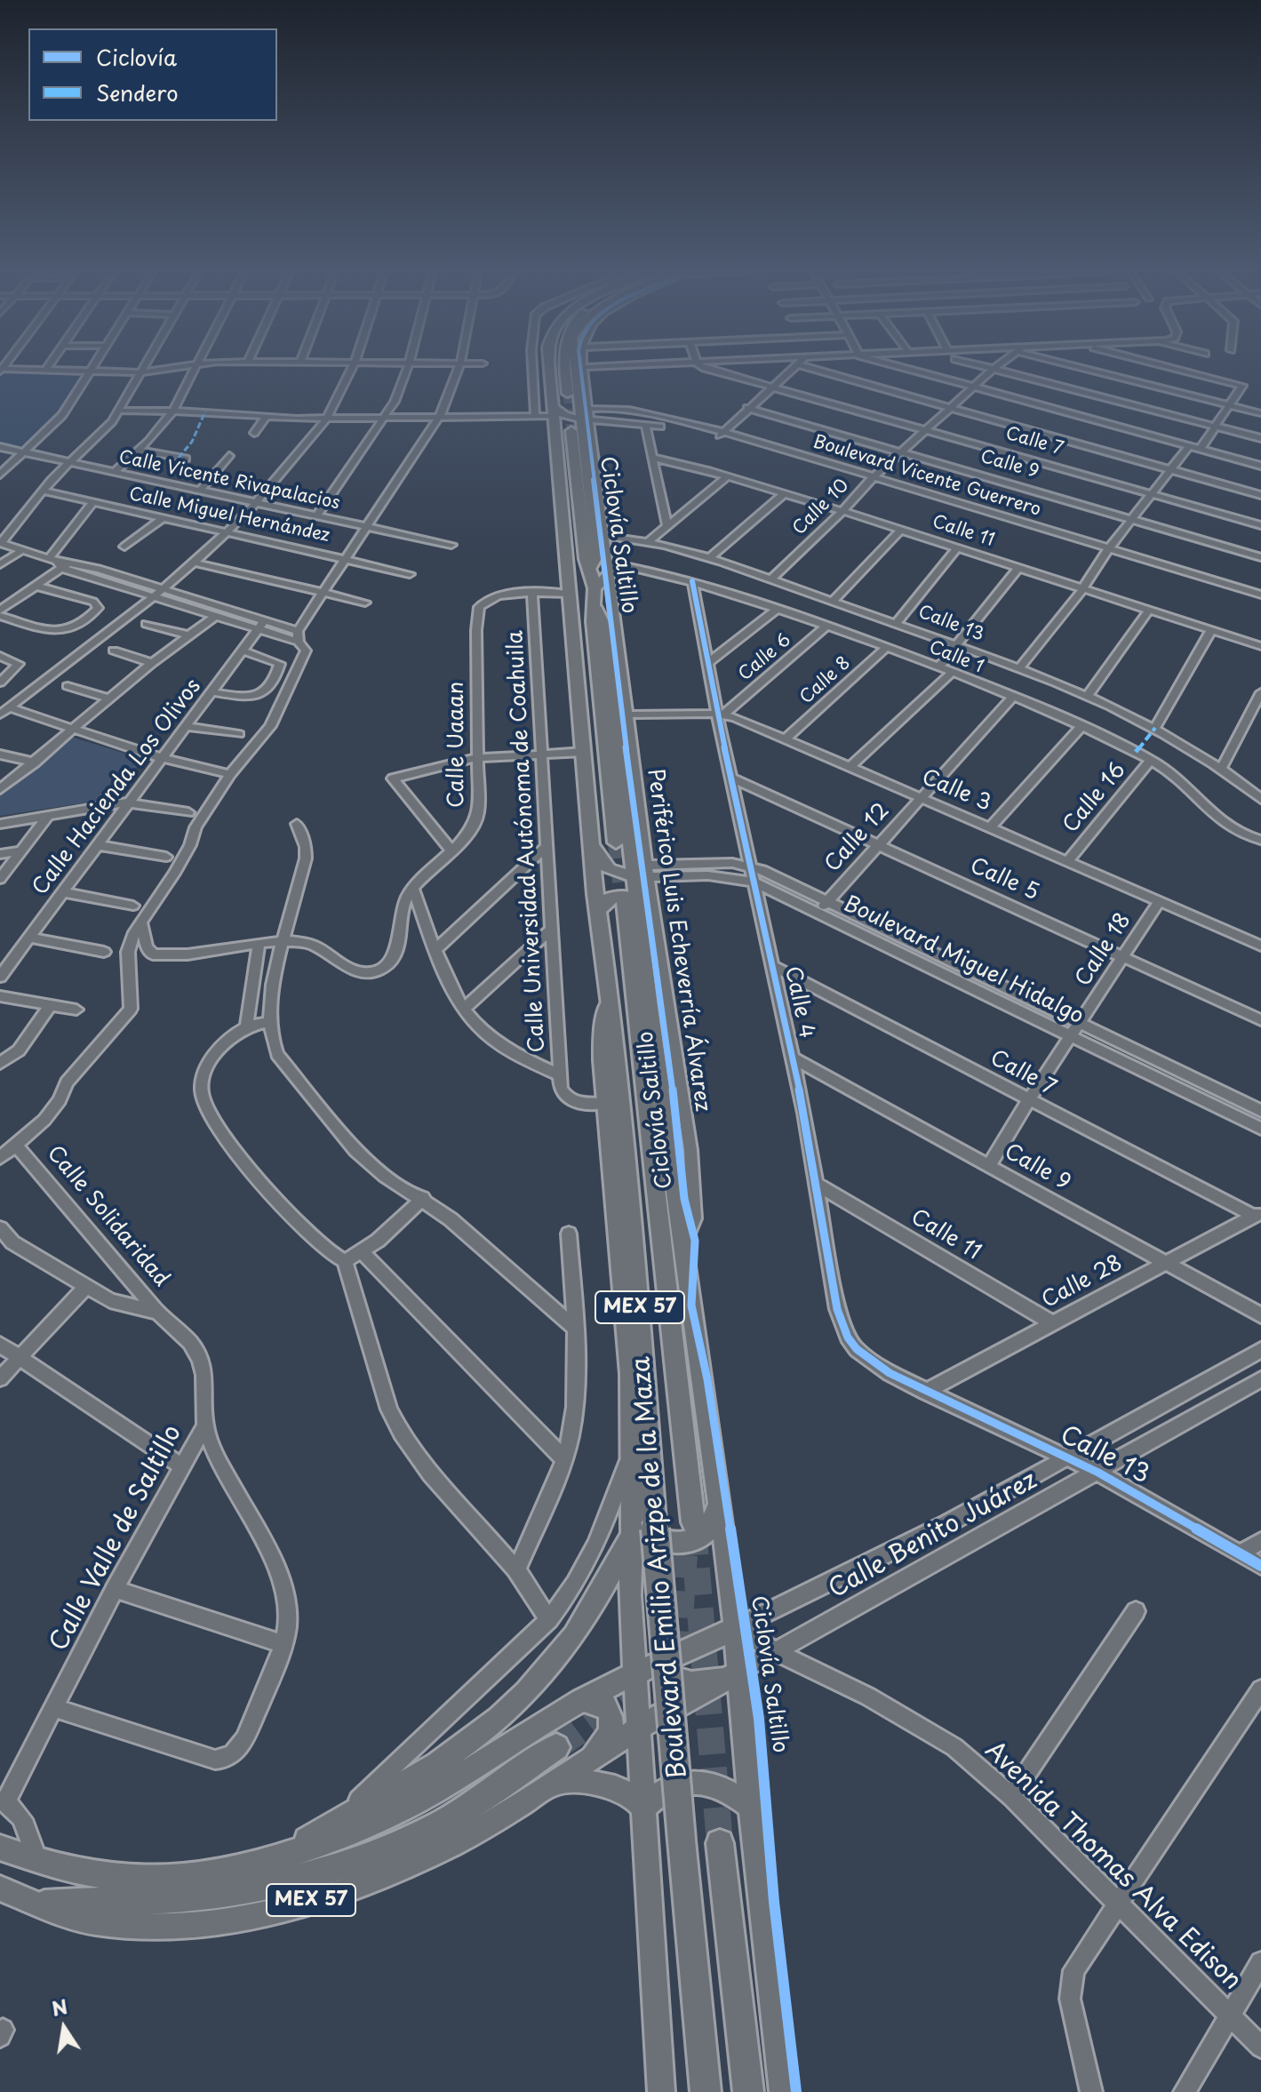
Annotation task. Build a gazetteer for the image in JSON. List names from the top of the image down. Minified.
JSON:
{"streets":{"highway":["Periférico Luis Echeverría Álvarez","MEX 57","Boulevard Emilio Arizpe de la Maza"],"street":["Calle 7","Calle 9","Boulevard Vicente Guerrero","Calle Vicente Rivapalacios","Calle 10","Calle Miguel Hernández","Calle 11","Calle 13","Calle 6","Calle 1","Calle 8","Calle Uaaan","Calle Hacienda Los Olivos","Calle 3","Calle 16","Calle 12","Calle Universidad Autónoma de Coahuila","Calle 5","Calle 18","Boulevard Miguel Hidalgo","Calle 4","Calle Solidaridad","Calle 28","Calle Benito Juárez","Calle Valle de Saltillo","Avenida Thomas Alva Edison"],"cycle path":["Ciclovía Saltillo"]},"crossings":[["Calle 7","Calle 10"],["Calle 7","Calle 18"],["Calle 7","Calle 4"],["Calle 7","Calle 28"],["Calle 9","Calle 10"],["Calle 9","Calle 18"],["Calle 9","Calle 4"],["Calle 9","Calle 28"],["Boulevard Vicente Guerrero","Calle 10"],["Boulevard Vicente Guerrero","Periférico Luis Echeverría Álvarez"],["Calle 10","Calle 11"],["Calle 10","Calle 13"],["Calle 11","Calle 4"],["Calle 11","Calle 28"],["Calle 13","Periférico Luis Echeverría Álvarez"],["Calle 13","Calle 4"],["Calle 13","Calle 28"],["Calle 13","Calle Benito Juárez"],["Calle 6","Calle 1"],["Calle 6","Calle 3"],["Calle 6","Calle 4"],["Calle 1","Calle 8"],["Calle 1","Calle 16"],["Calle 1","Calle 12"],["Calle 1","Periférico Luis Echeverría Álvarez"],["Calle 1","Calle 4"],["Calle 8","Calle 3"],["Calle Uaaan","Calle Universidad Autónoma de Coahuila"],["Calle Uaaan","Periférico Luis Echeverría Álvarez"],["Calle Uaaan","Calle Solidaridad"],["Calle 3","Calle 16"],["Calle 3","Calle 12"],["Calle 3","Periférico Luis Echeverría Álvarez"],["Calle 3","Calle 18"],["Calle 3","Calle 4"],["Calle 12","Calle 5"],["Calle 12","Boulevard Miguel Hidalgo"],["Calle 5","Calle 18"],["Calle 5","Calle 4"],["Periférico Luis Echeverría Álvarez","Boulevard Miguel Hidalgo"],["Periférico Luis Echeverría Álvarez","MEX 57"],["Periférico Luis Echeverría Álvarez","Calle Benito Juárez"],["Periférico Luis Echeverría Álvarez","Boulevard Emilio Arizpe de la Maza"],["Periférico Luis Echeverría Álvarez","Avenida Thomas Alva Edison"],["Calle 18","Boulevard Miguel Hidalgo"],["Boulevard Miguel Hidalgo","Calle 4"],["Calle 4","Calle 28"],["Calle Solidaridad","Calle Valle de Saltillo"],["MEX 57","Calle Benito Juárez"],["MEX 57","Calle Valle de Saltillo"],["MEX 57","Avenida Thomas Alva Edison"],["Calle Benito Juárez","Avenida Thomas Alva Edison"]],"legend":["Ciclovía","Sendero"],"north":"top"}
